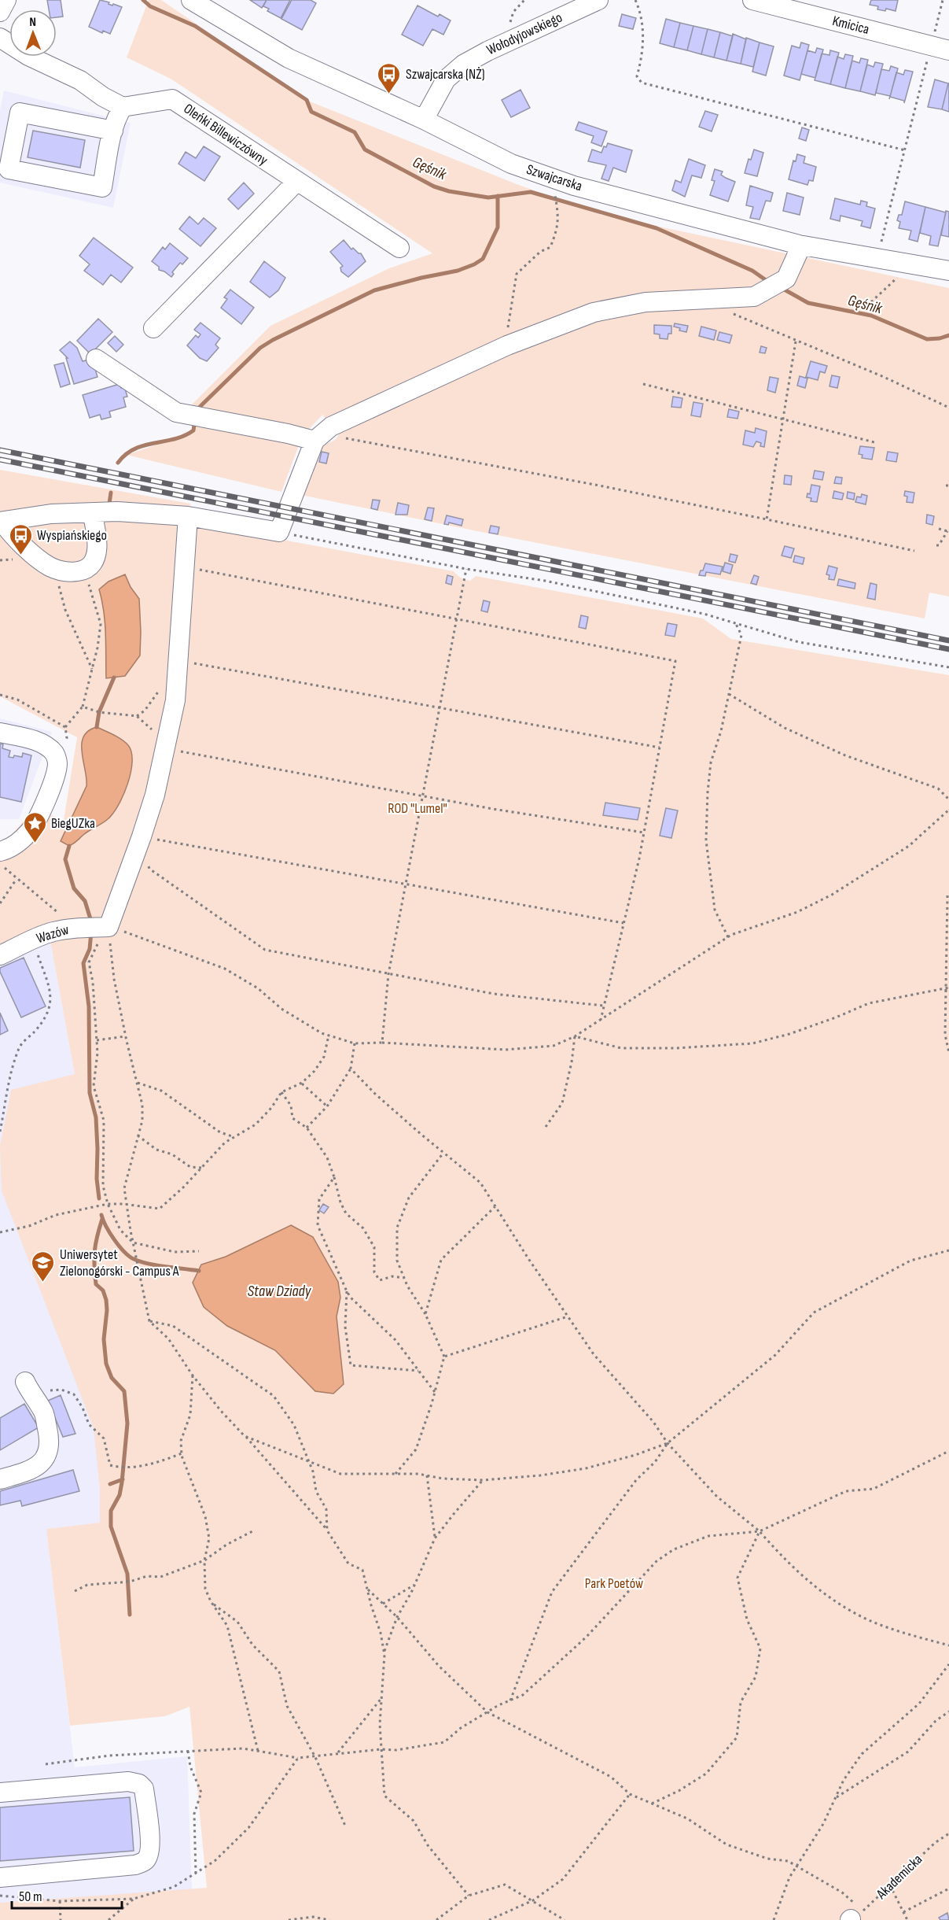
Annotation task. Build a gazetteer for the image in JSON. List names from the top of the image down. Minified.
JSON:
{"streets":{"street":["Kmicica","Wołodyjowskiego","Oleńki Billewiczówny","Szwajcarska","Wazów"],"path":["Akademicka"]},"crossings":[["Wołodyjowskiego","Szwajcarska"]],"water":["Gęśnik","Staw Dziady"],"parks":["ROD \"Lumel\"","Park Poetów"],"places":{"bus stop":["Szwajcarska (NŻ)","Wyspiańskiego"],"place":["BiegUZka"],"school or university":["Uniwersytet Zielonogórski - Campus A"]},"scale_bar":"50 m","north":"top"}
